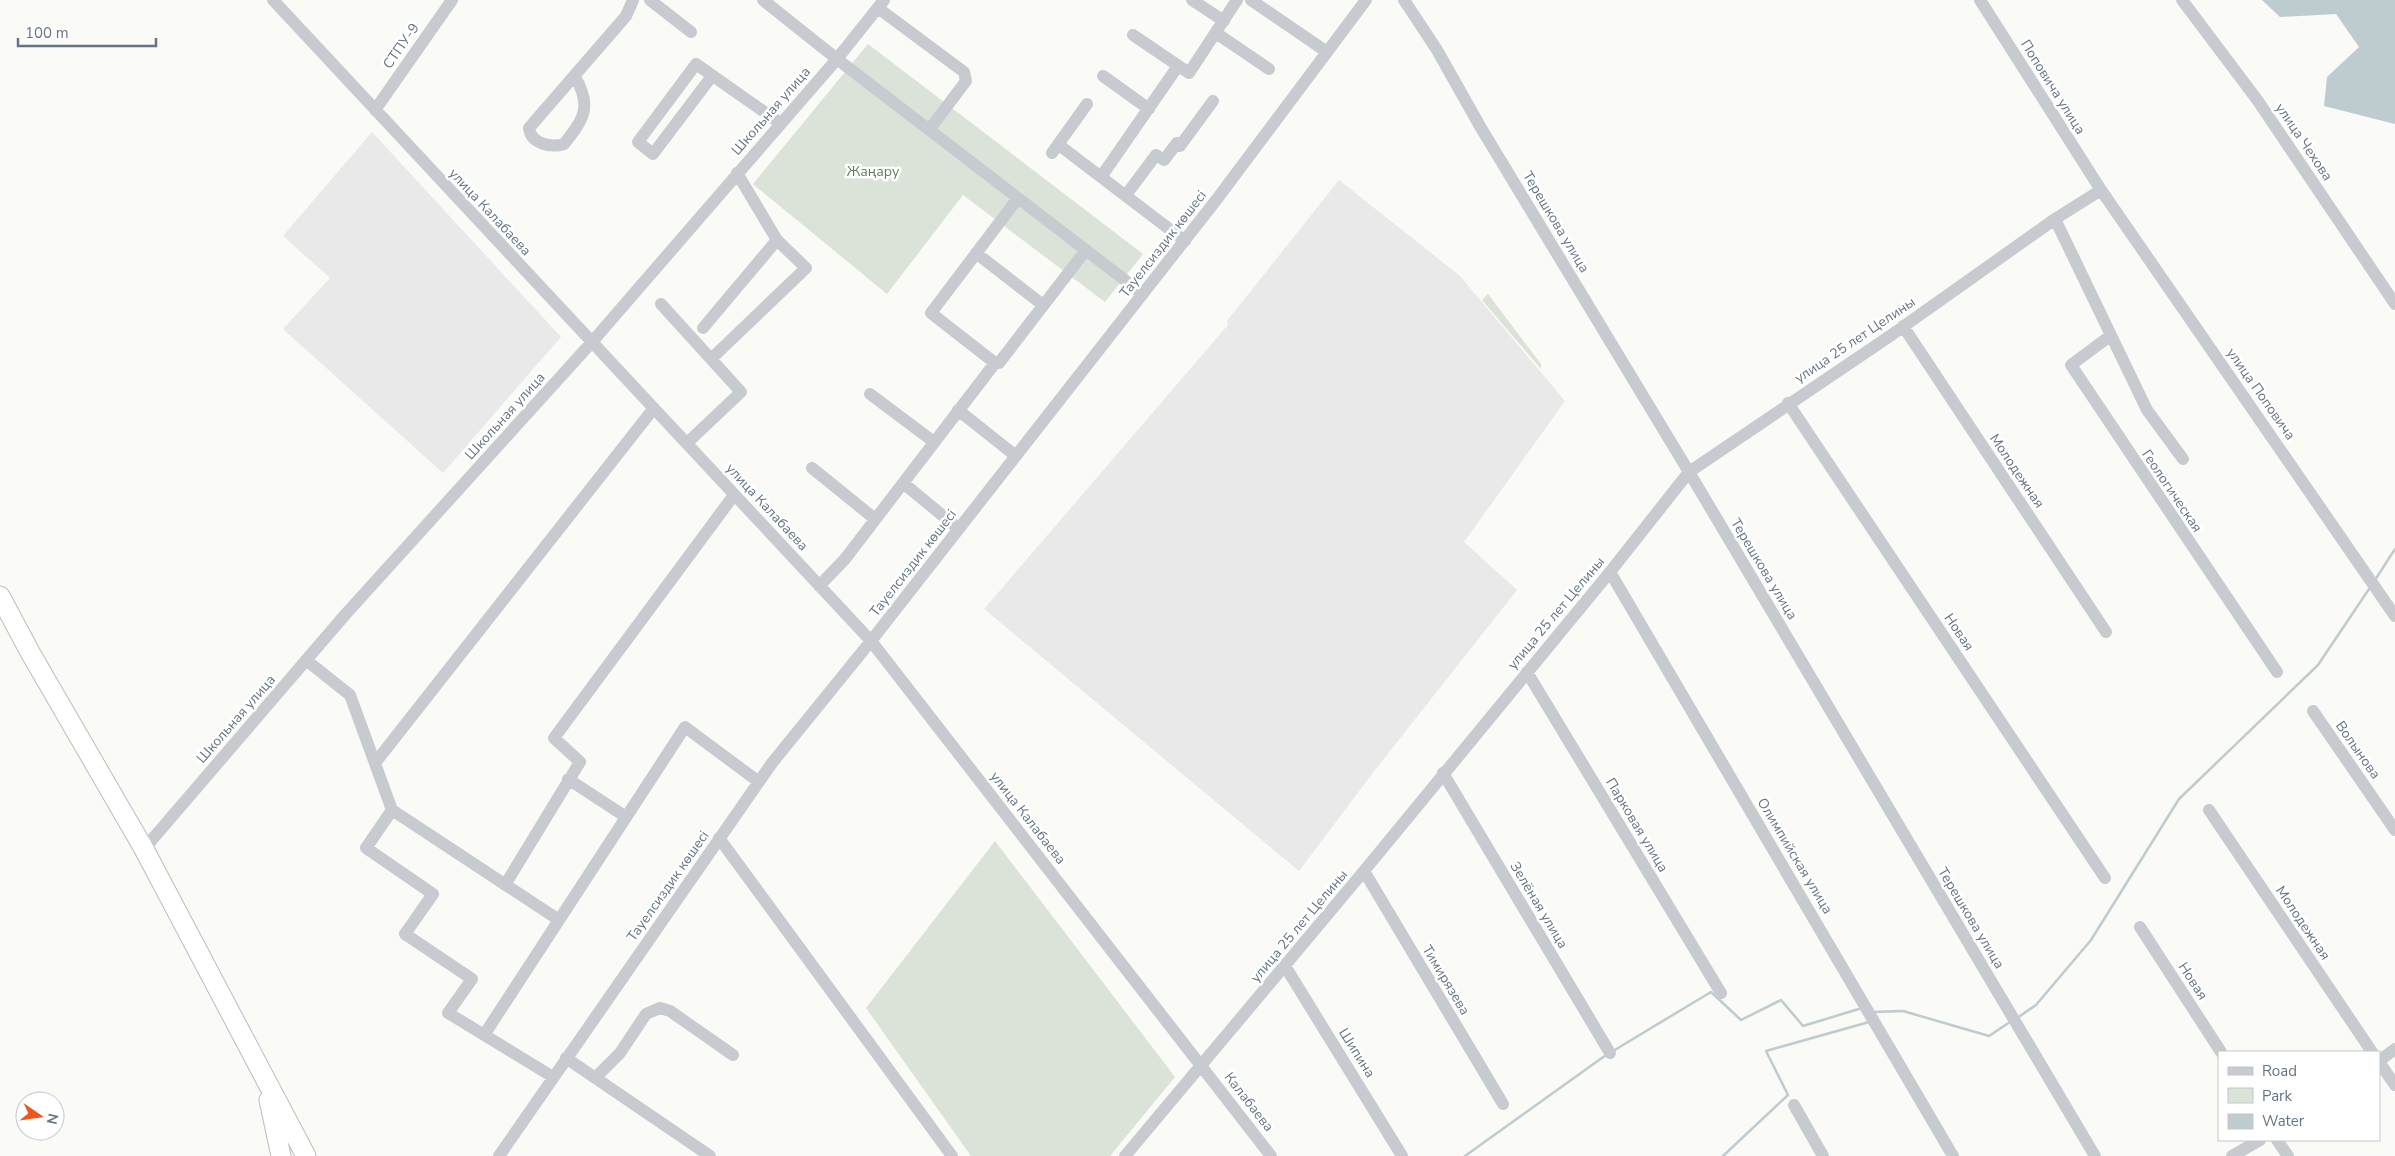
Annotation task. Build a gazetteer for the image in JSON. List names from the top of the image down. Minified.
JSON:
{"streets":{"street":["СТПУ-9","Поповича улица","Школьная улица","улица Чехова","улица Калабаева","Терешкова улица","Тауелсиздик көшесі","улица 25 лет Целины","улица Поповича","Молодежная","Геологическая","Новая","Волынова","Парковая улица","Олимпийская улица","Зелёная улица","Тимирязева","Шипина","Калабаева"]},"crossings":[["СТПУ-9","улица Калабаева"],["Поповича улица","улица 25 лет Целины"],["Поповича улица","улица Поповича"],["Школьная улица","улица Калабаева"],["улица Калабаева","Тауелсиздик көшесі"],["улица Калабаева","улица 25 лет Целины"],["улица Калабаева","Калабаева"],["Терешкова улица","улица 25 лет Целины"],["улица 25 лет Целины","улица Поповича"],["улица 25 лет Целины","Молодежная"],["улица 25 лет Целины","Геологическая"],["улица 25 лет Целины","Новая"],["улица 25 лет Целины","Парковая улица"],["улица 25 лет Целины","Олимпийская улица"],["улица 25 лет Целины","Зелёная улица"],["улица 25 лет Целины","Тимирязева"],["улица 25 лет Целины","Шипина"],["улица 25 лет Целины","Калабаева"]],"parks":["Жаңару"],"legend":["Road","Park","Water"],"scale_bar":"100 m","north":"right"}
